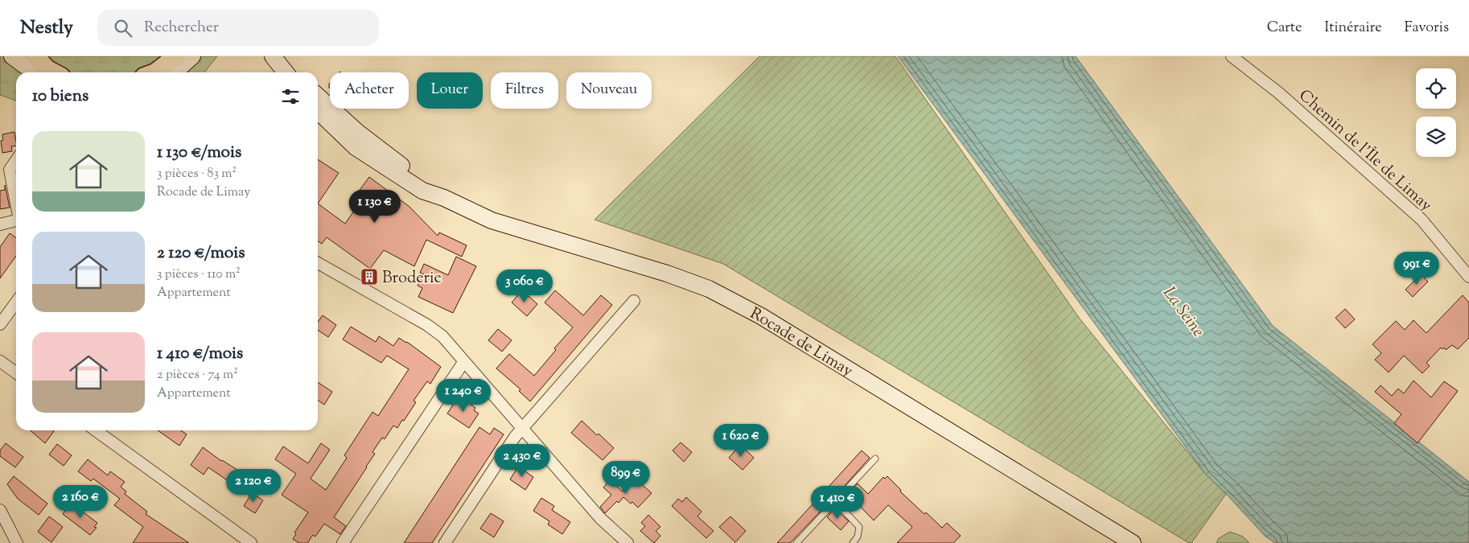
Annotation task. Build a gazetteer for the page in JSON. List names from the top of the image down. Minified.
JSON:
{"streets":{"main road":["Rocade de Limay"],"street":["Chemin de l'Île de Limay"]},"water":["La Seine"],"places":{"building":["Broderie"]},"page":{"header":"Nestly","search":"Rechercher","nav":["Carte","Itinéraire","Favoris"],"chip":["Acheter","Louer","Filtres","Nouveau"],"heading":"10 biens","list":[{"name":"1 130 €/mois","note":"3 pièces · 83 m² · Rocade de Limay"},{"name":"2 120 €/mois","note":"3 pièces · 110 m² · Appartement"},{"name":"1 410 €/mois","note":"2 pièces · 74 m² · Appartement"}],"price":["1 130 €","991 €","3 060 €","1 240 €","1 620 €","2 430 €","899 €","2 120 €","2 160 €","1 410 €"]}}
